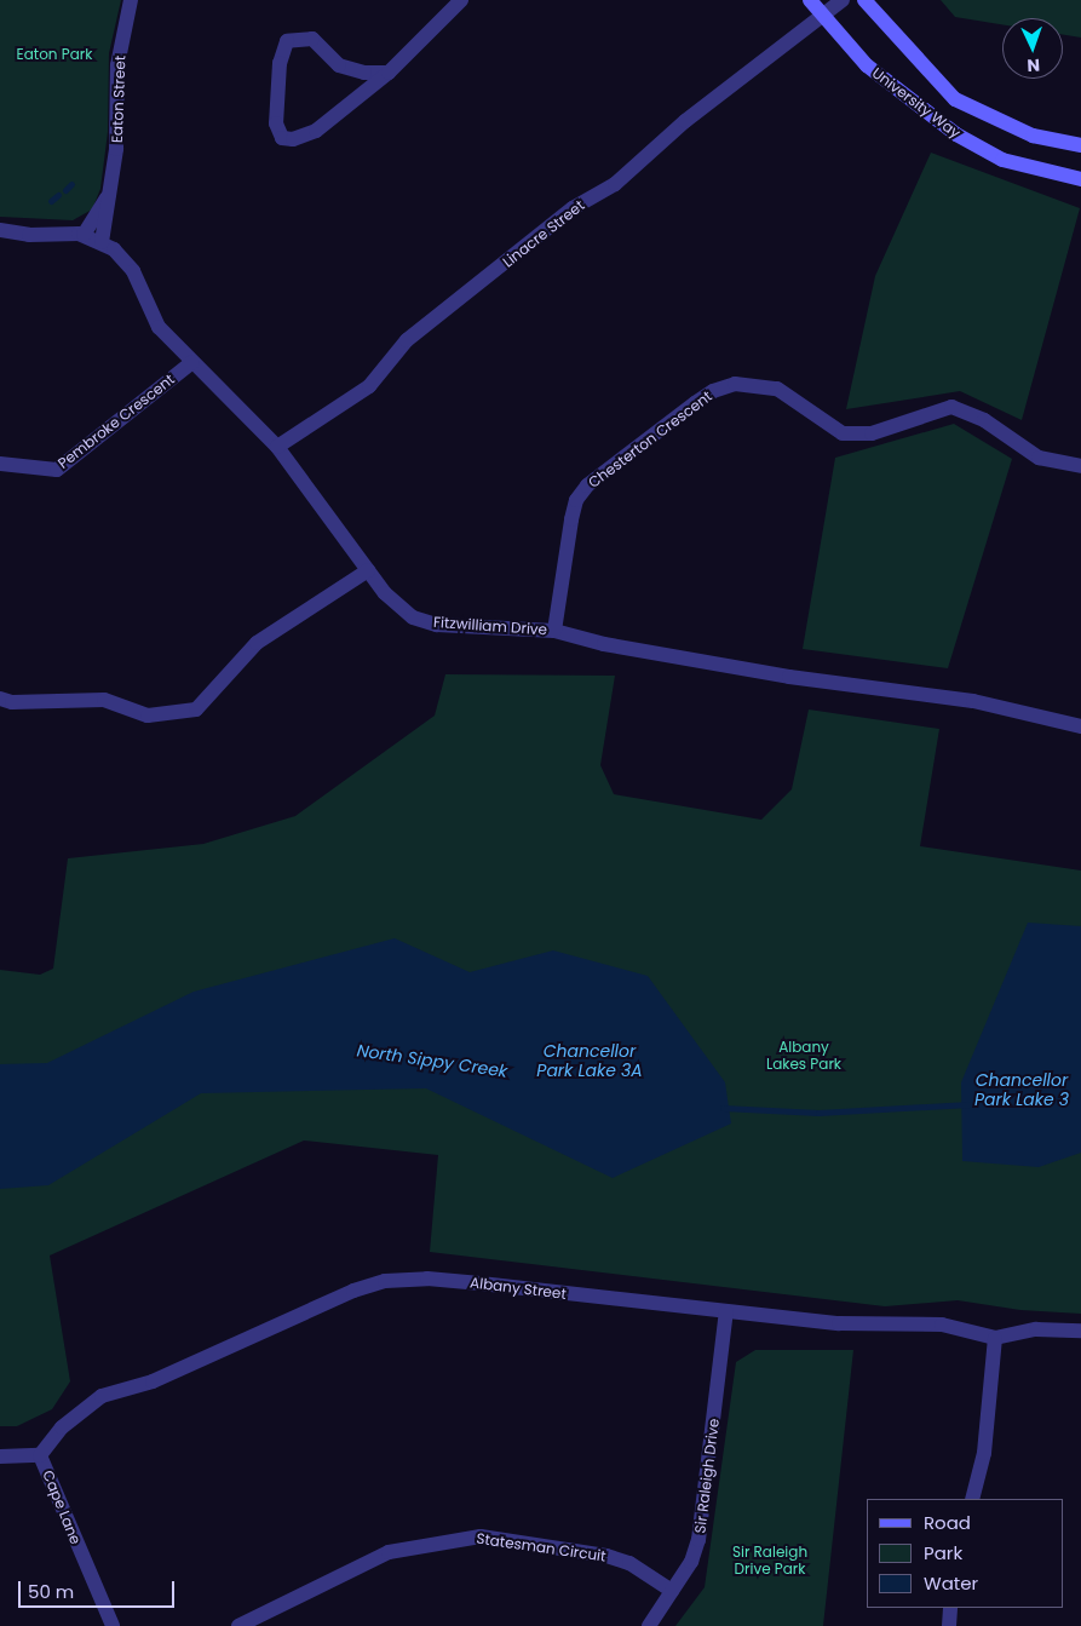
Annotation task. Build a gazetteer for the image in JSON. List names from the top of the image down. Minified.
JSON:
{"streets":{"street":["Eaton Street","University Way","Linacre Street","Pembroke Crescent","Chesterton Crescent","Fitzwilliam Drive","Albany Street","Sir Raleigh Drive","Cape Lane","Statesman Circuit"]},"crossings":[["Eaton Street","Fitzwilliam Drive"],["University Way","Linacre Street"],["Linacre Street","Fitzwilliam Drive"],["Pembroke Crescent","Fitzwilliam Drive"],["Chesterton Crescent","Fitzwilliam Drive"],["Albany Street","Sir Raleigh Drive"],["Albany Street","Cape Lane"],["Sir Raleigh Drive","Statesman Circuit"]],"water":["Chancellor Park Lake 3A","North Sippy Creek","Chancellor Park Lake 3"],"parks":["Eaton Park","Albany Lakes Park","Sir Raleigh Drive Park"],"legend":["Road","Park","Water"],"scale_bar":"50 m","north":"bottom"}
